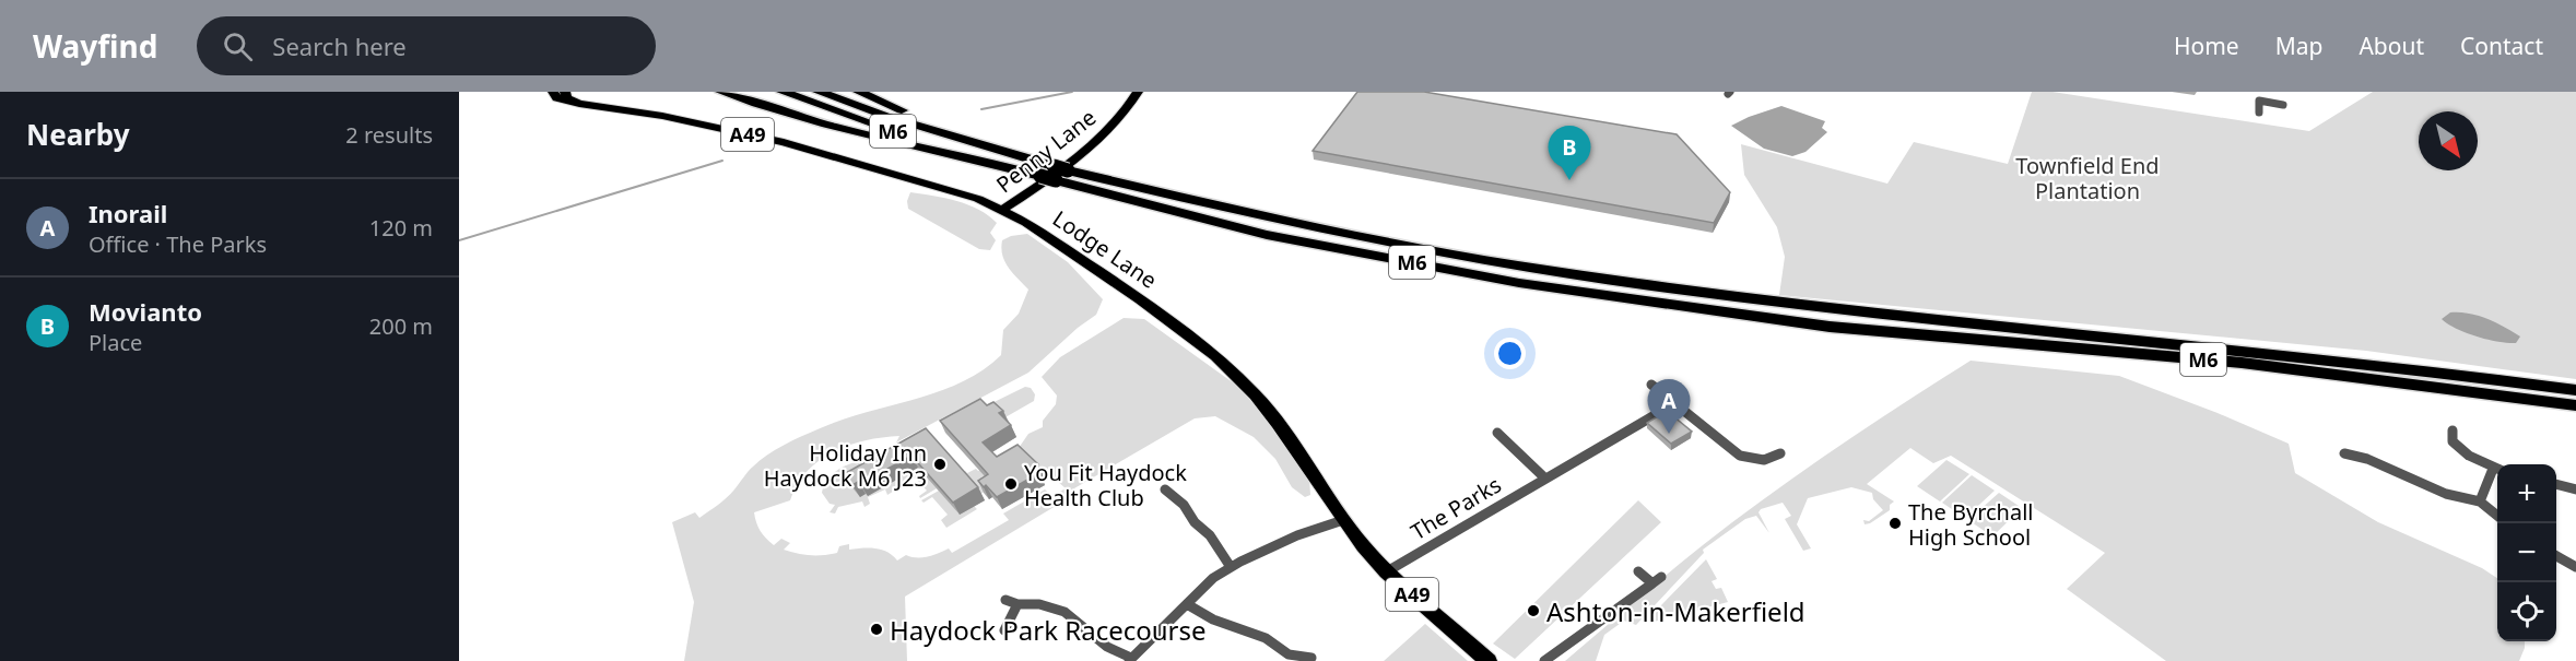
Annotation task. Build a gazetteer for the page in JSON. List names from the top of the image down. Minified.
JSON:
{"streets":{"highway":["M6"],"main road":["A49","Penny Lane","Lodge Lane"],"street":["The Parks"]},"crossings":[["M6","Penny Lane"],["Penny Lane","Lodge Lane"],["Lodge Lane","The Parks"]],"parks":["Townfield End Plantation"],"places":["Holiday Inn Haydock M6 J23","You Fit Haydock Health Club","The Byrchall High School","Ashton-in-Makerfield","Haydock Park Racecourse"],"north":"bottom right","page":{"header":"Wayfind","search":"Search here","nav":["Home","Map","About","Contact"],"heading":["Nearby","2 results"],"pins":["B","A"],"list":[{"mark":"A","name":"Inorail","note":"Office · The Parks","value":"120 m"},{"mark":"B","name":"Movianto","note":"Place","value":"200 m"}],"map_buttons":["+","−"]}}
